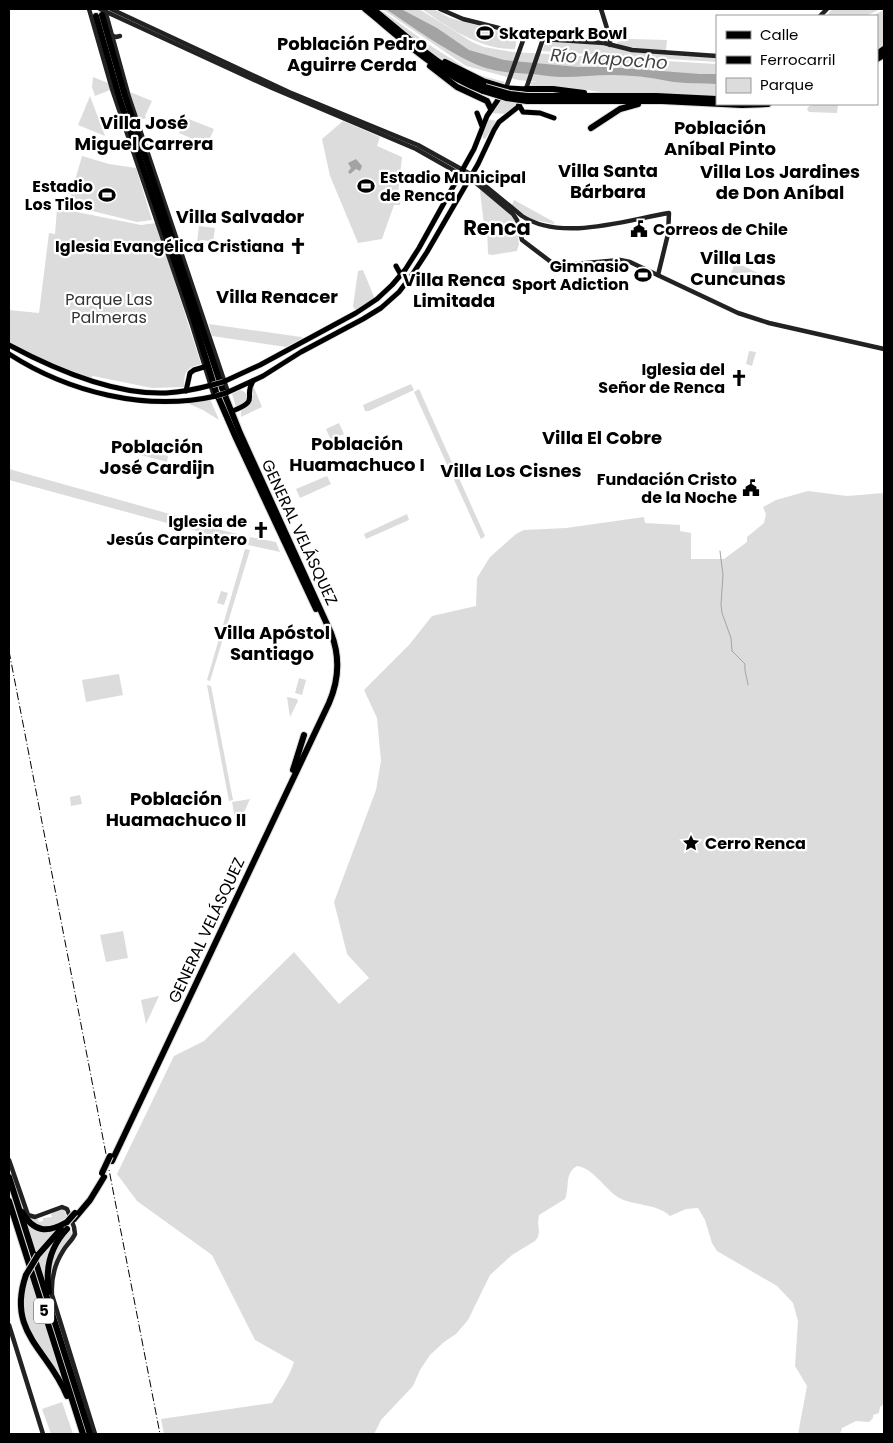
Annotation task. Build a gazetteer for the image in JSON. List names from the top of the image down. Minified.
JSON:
{"streets":{"highway":["GENERAL VELÁSQUEZ","5"]},"districts":["Población Pedro Aguirre Cerda","Villa José Miguel Carrera","Población Aníbal Pinto","Villa Santa Bárbara","Villa Los Jardines de Don Aníbal","Villa Salvador","Renca","Villa Las Cuncunas","Villa Renca Limitada","Villa Renacer","Villa El Cobre","Población Huamachuco I","Población José Cardijn","Villa Los Cisnes","Villa Apóstol Santiago","Población Huamachuco II"],"water":["Río Mapocho"],"parks":["Parque Las Palmeras"],"places":{"sports":["Skatepark Bowl","Estadio Municipal de Renca","Estadio Los Tilos","Gimnasio Sport Adiction"],"public building":["Correos de Chile","Fundación Cristo de la Noche"],"church":["Iglesia Evangélica Cristiana","Iglesia del Señor de Renca","Iglesia de Jesús Carpintero"],"place":["Cerro Renca"]},"legend":["Calle","Ferrocarril","Parque"]}
